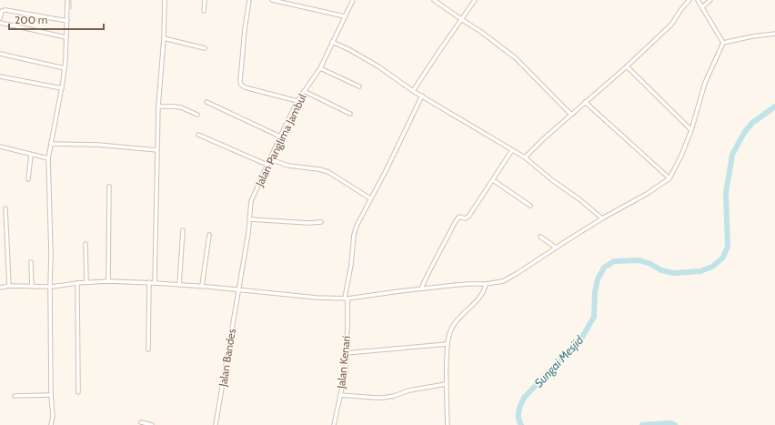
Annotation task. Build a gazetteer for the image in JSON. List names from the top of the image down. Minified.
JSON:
{"streets":{"street":["Jalan Panglima Jambul","Jalan Bandes","Jalan Kenari"]},"crossings":[["Jalan Panglima Jambul","Jalan Bandes"]],"water":["Sungai Mesjid"],"scale_bar":"200 m"}
